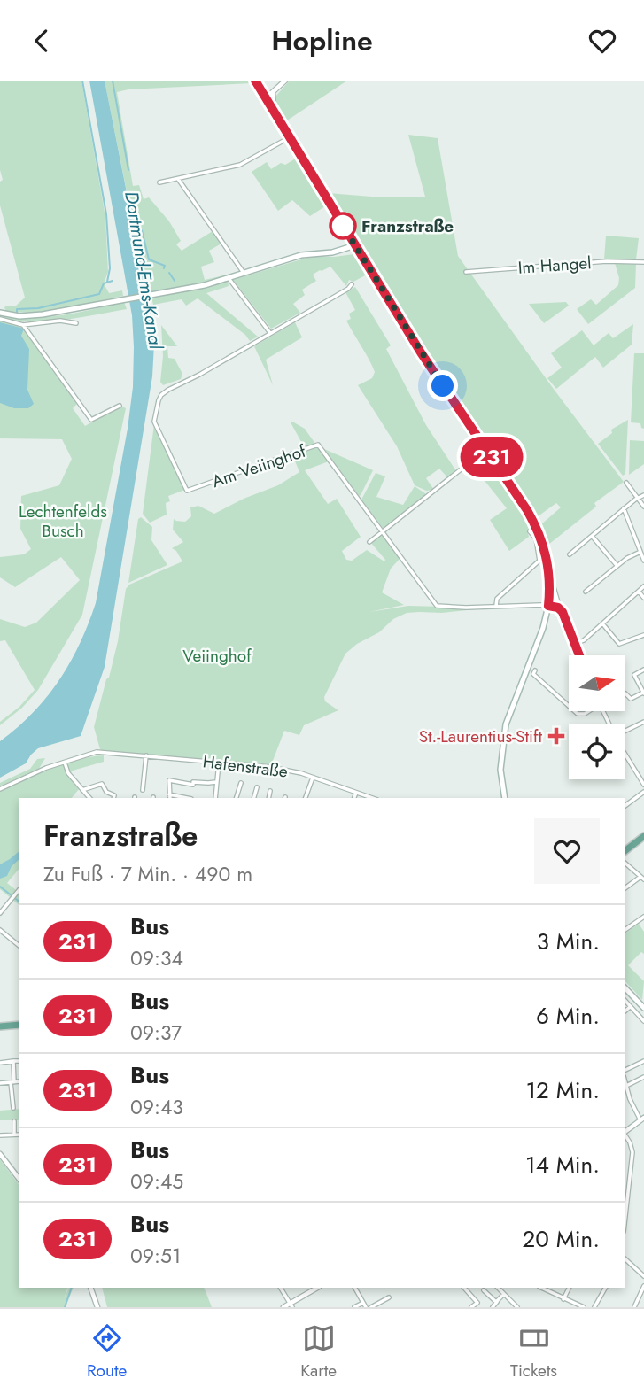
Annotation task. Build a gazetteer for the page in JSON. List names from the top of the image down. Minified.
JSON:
{"streets":{"street":["Im Hangel","Am Veiinghof","Hafenstraße"]},"water":["Dortmund-Ems-Kanal"],"parks":["Lechtenfelds Busch","Veiinghof"],"places":{"other":["Franzstraße"],"health":["St.-Laurentius-Stift"]},"lines":["bus line 231"],"north":"right","page":{"header":"Hopline","on_map":"231","heading":["Franzstraße","Zu Fuß · 7 Min. · 490 m"],"list":[{"mark":"231","name":"Bus","note":"09:34","value":"3 Min."},{"mark":"231","name":"Bus","note":"09:37","value":"6 Min."},{"mark":"231","name":"Bus","note":"09:43","value":"12 Min."},{"mark":"231","name":"Bus","note":"09:45","value":"14 Min."},{"mark":"231","name":"Bus","note":"09:51","value":"20 Min."}],"tabs":["Route","Karte","Tickets"]}}
